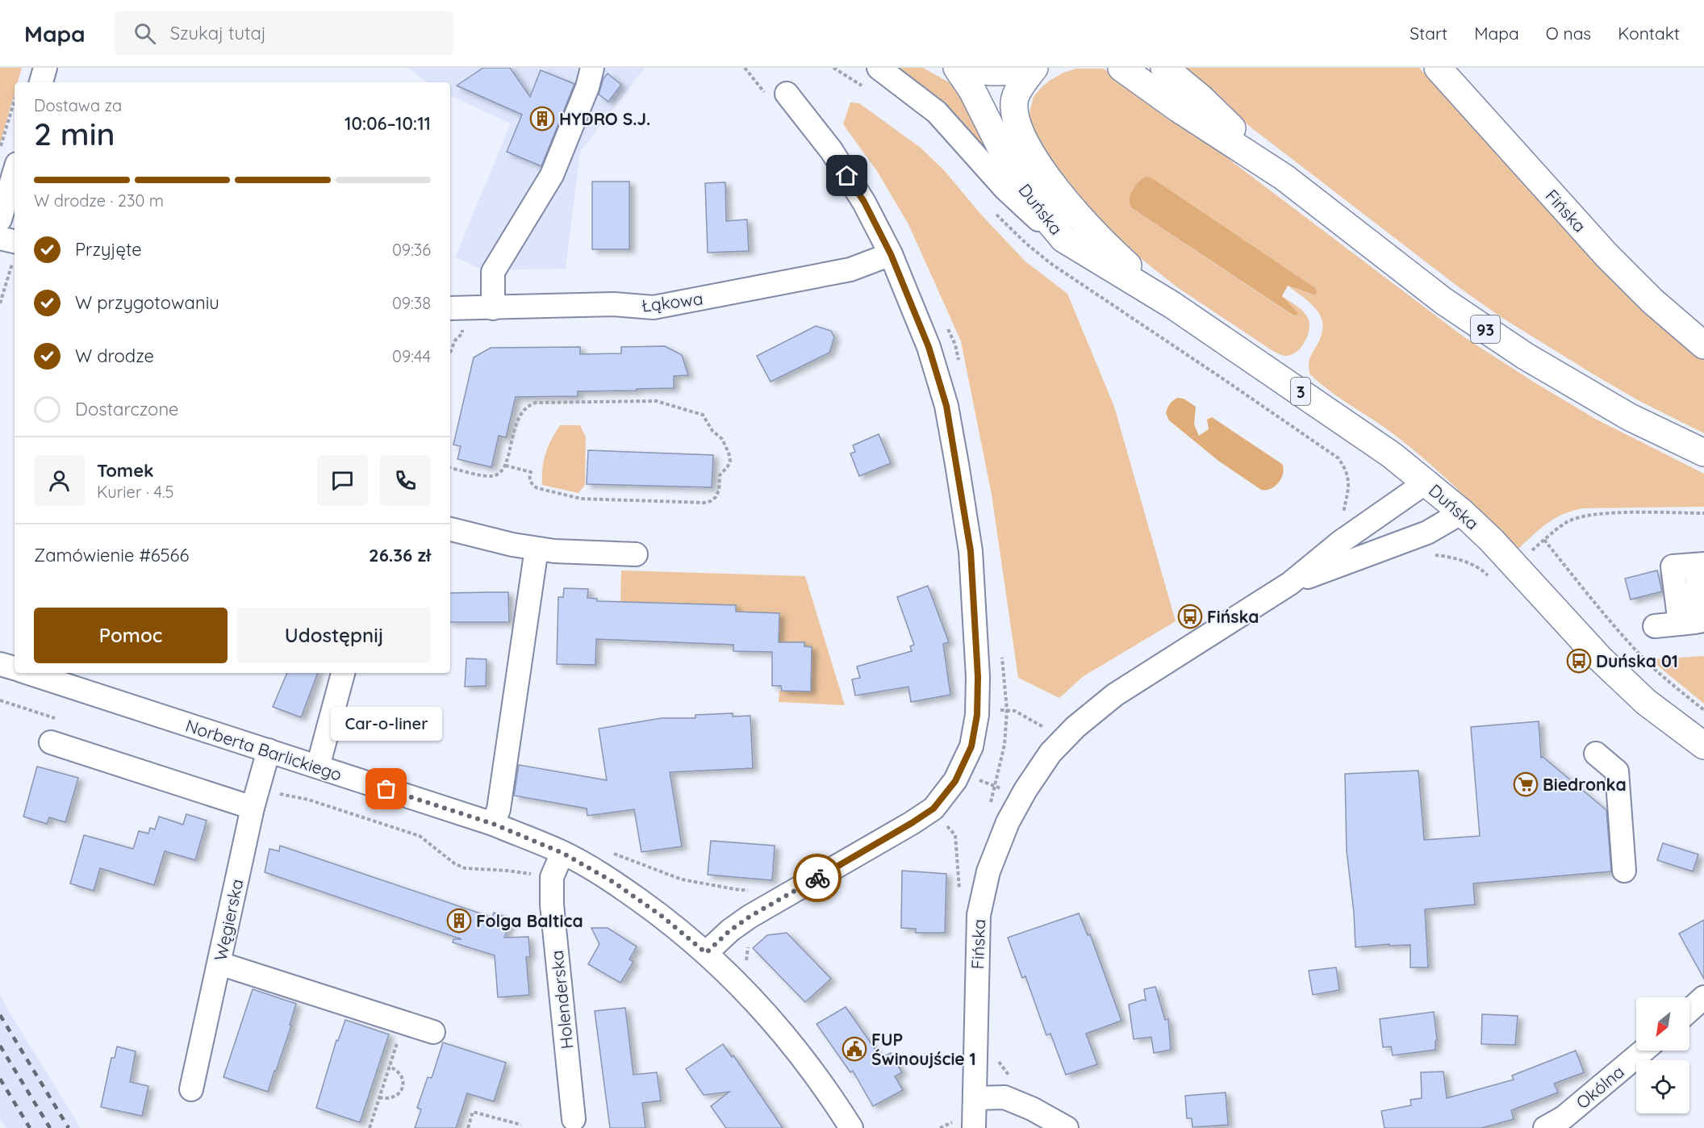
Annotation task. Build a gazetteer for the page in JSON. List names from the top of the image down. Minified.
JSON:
{"streets":{"main road":["Duńska","Fińska","93","3"],"street":["Łąkowa","Norberta Barlickiego","Węgierska","Holenderska","Okólna"]},"crossings":[["Duńska","Fińska"],["Norberta Barlickiego","Węgierska"],["Norberta Barlickiego","Holenderska"]],"places":{"building":["HYDRO S.J.","Folga Baltica"],"bus stop":["Fińska","Duńska 01"],"supermarket":["Biedronka"],"other":["Car-o-liner"],"public building":["FUP Świnoujście 1"]},"north":"bottom left","page":{"header":"Mapa","search":"Szukaj tutaj","nav":["Start","Mapa","O nas","Kontakt"],"heading":["2 min","Dostawa za","10:06–10:11"],"panel":["Tomek","Kurier · 4.5","Zamówienie #6566","26.36 zł"],"bar":"W drodze · 230 m","list":[["Przyjęte","09:36"],["W przygotowaniu","09:38"],["W drodze","09:44"],"Dostarczone"],"buttons":["Pomoc","Udostępnij"],"bubble":"Car-o-liner"}}
